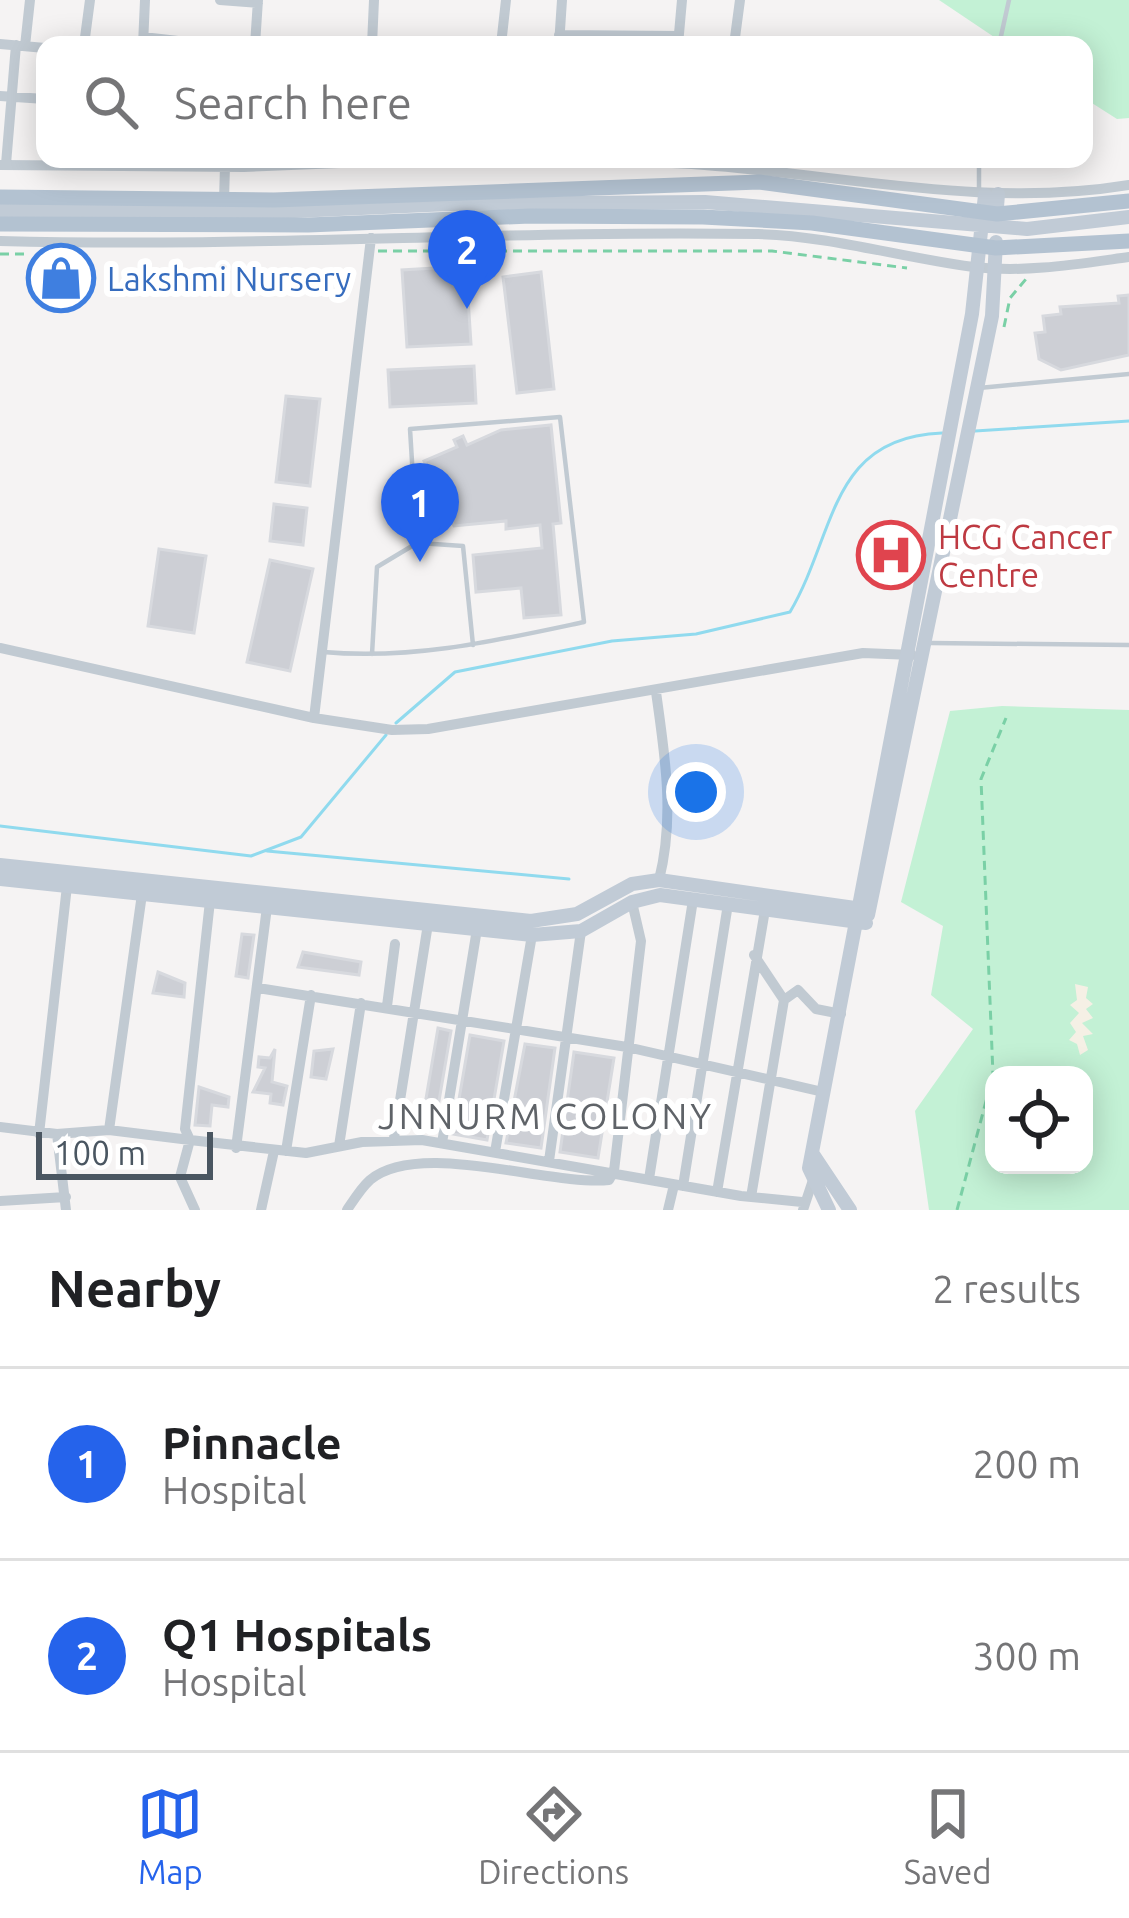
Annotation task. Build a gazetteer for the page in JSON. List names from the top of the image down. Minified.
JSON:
{"districts":["JNNURM COLONY"],"places":{"shop":["Lakshmi Nursery"],"hospital":["HCG Cancer Centre"]},"scale_bar":"100 m","page":{"search":"Search here","pins":["2","1"],"scale":"100 m","heading":["Nearby","2 results"],"list":[{"mark":"1","name":"Pinnacle","note":"Hospital","value":"200 m"},{"mark":"2","name":"Q1 Hospitals","note":"Hospital","value":"300 m"}],"nav":["Map","Directions","Saved"]}}
